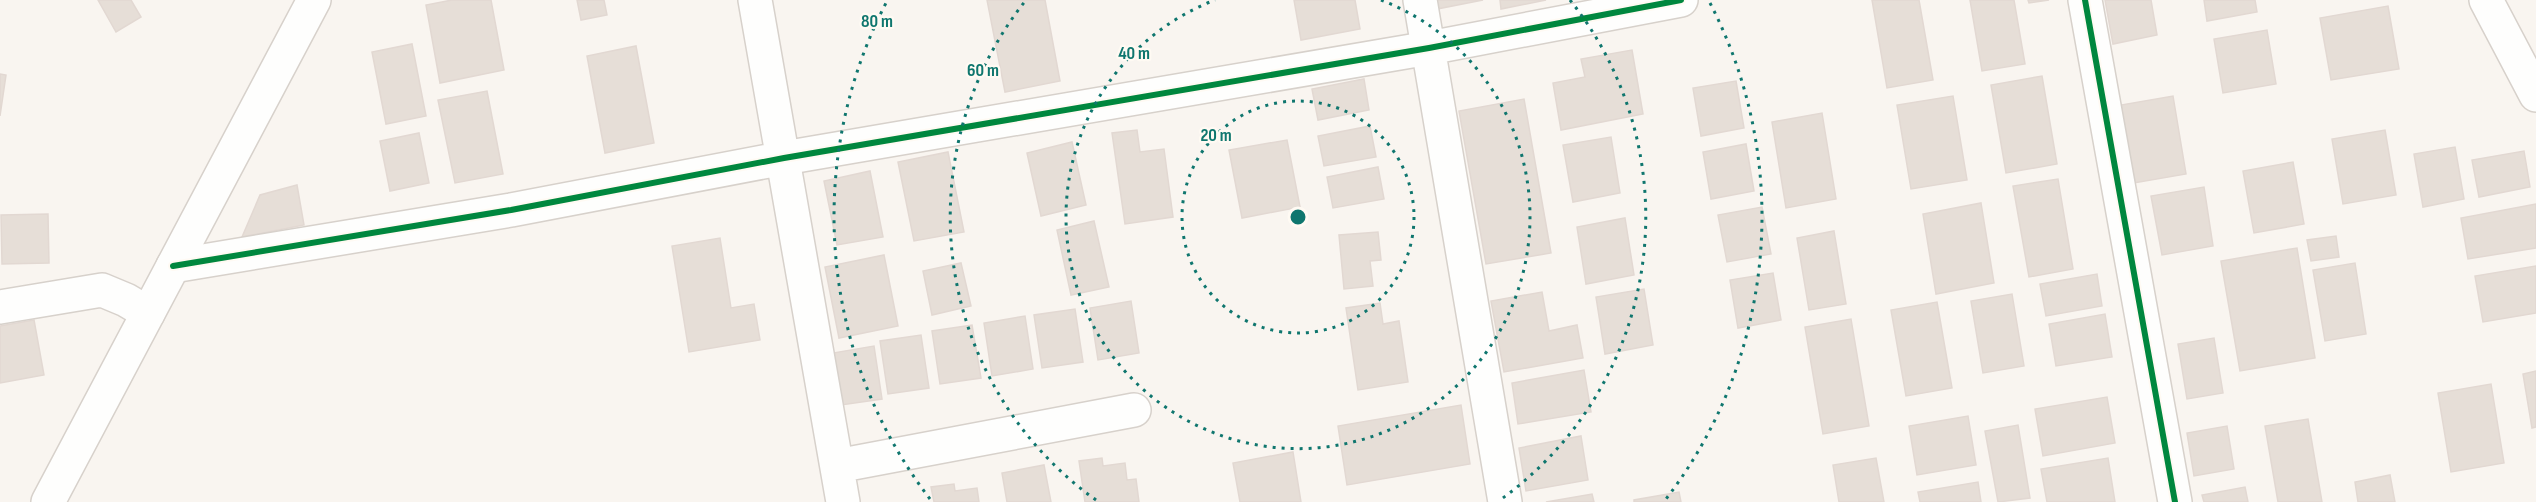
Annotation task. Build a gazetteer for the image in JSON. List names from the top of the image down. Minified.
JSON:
{"rings":["80 m","40 m","60 m","20 m"]}
